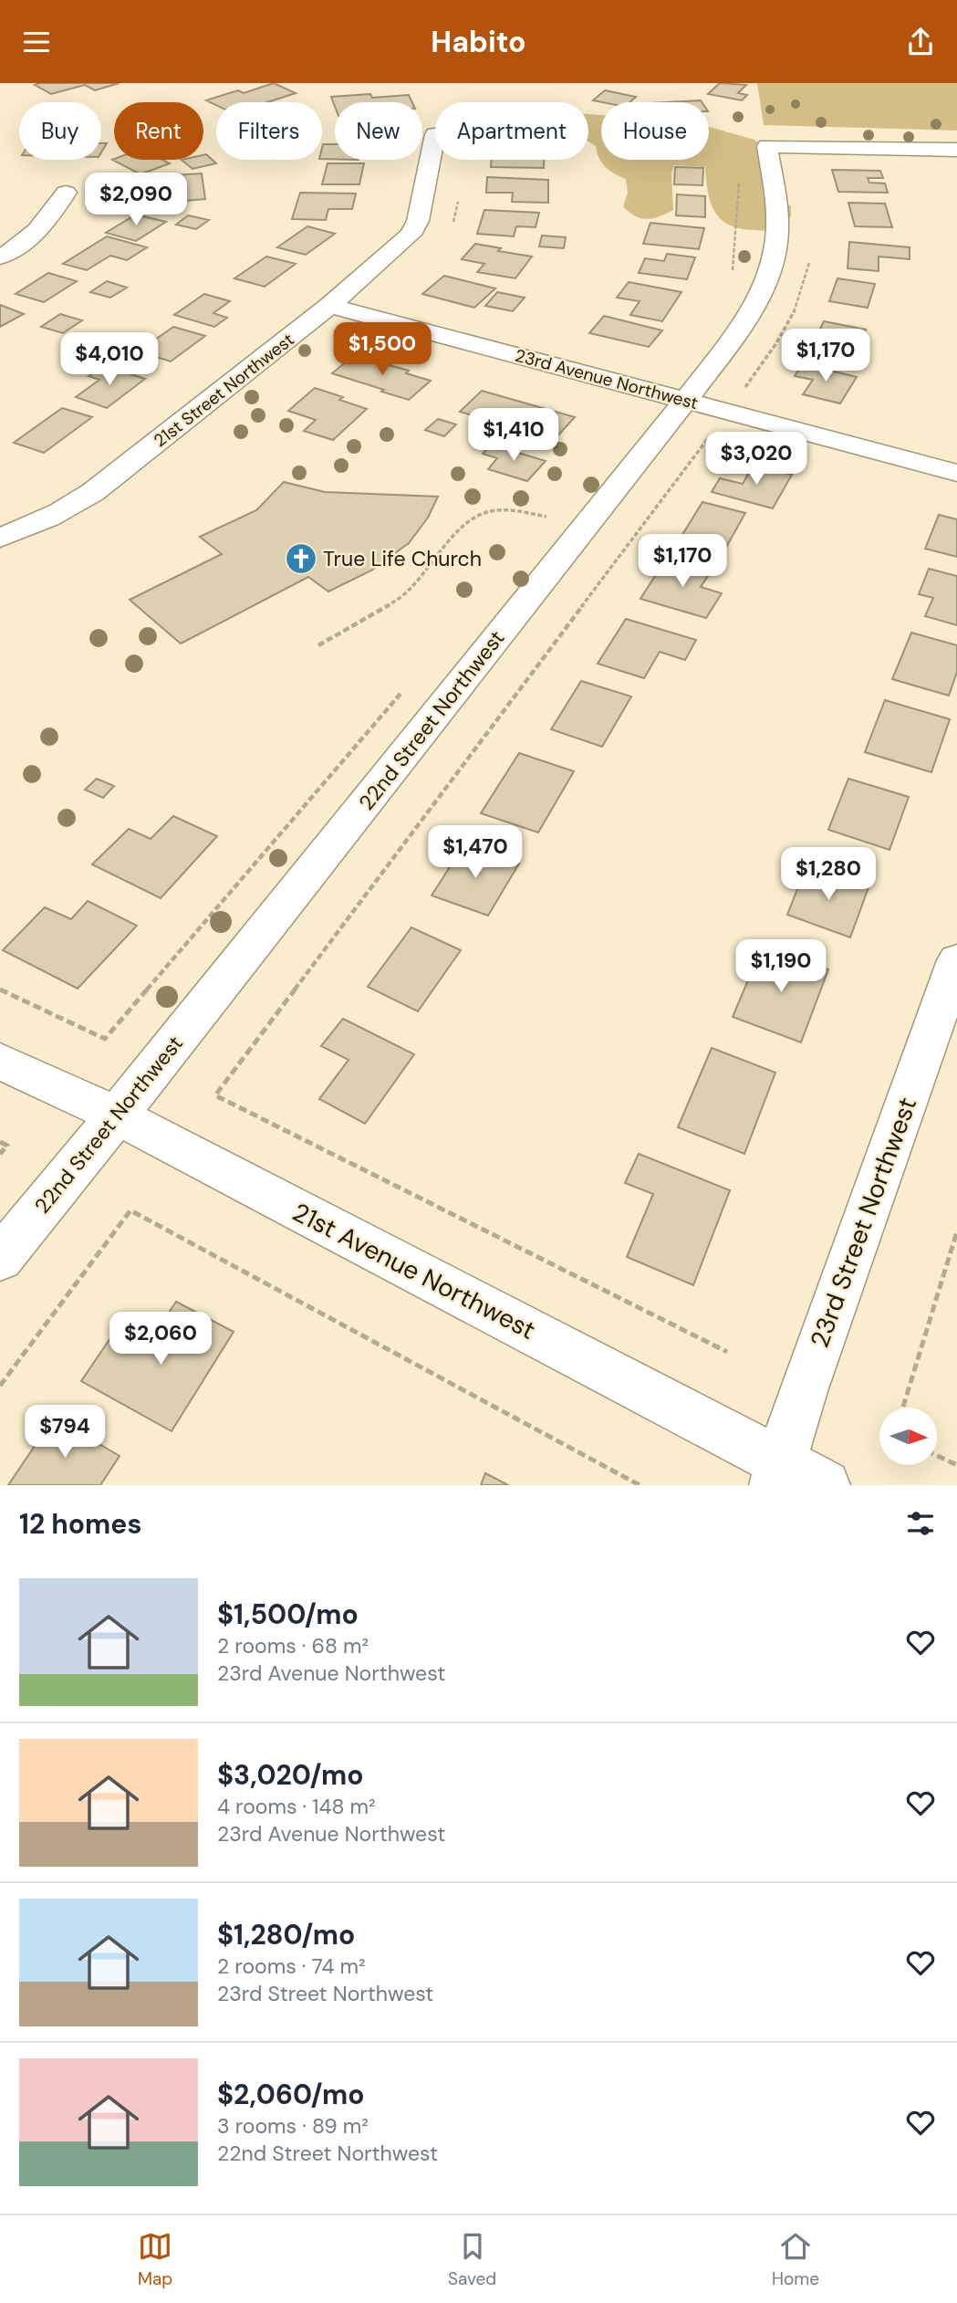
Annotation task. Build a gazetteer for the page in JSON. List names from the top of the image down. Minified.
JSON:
{"streets":{"street":["23rd Avenue Northwest","21st Street Northwest","22nd Street Northwest","23rd Street Northwest","21st Avenue Northwest"]},"crossings":[["23rd Avenue Northwest","21st Street Northwest"],["23rd Avenue Northwest","22nd Street Northwest"],["22nd Street Northwest","21st Avenue Northwest"],["23rd Street Northwest","21st Avenue Northwest"]],"places":{"church":["True Life Church"]},"north":"right","page":{"header":"Habito","chip":["Buy","Rent","Filters","New","Apartment","House"],"price":["$2,090","$1,500","$1,170","$4,010","$1,410","$3,020","$1,170","$1,470","$1,280","$1,190","$2,060","$794"],"heading":"12 homes","list":[{"name":"$1,500/mo","note":"2 rooms · 68 m² · 23rd Avenue Northwest"},{"name":"$3,020/mo","note":"4 rooms · 148 m² · 23rd Avenue Northwest"},{"name":"$1,280/mo","note":"2 rooms · 74 m² · 23rd Street Northwest"},{"name":"$2,060/mo","note":"3 rooms · 89 m² · 22nd Street Northwest"}],"tabs":["Map","Saved","Home"]}}
